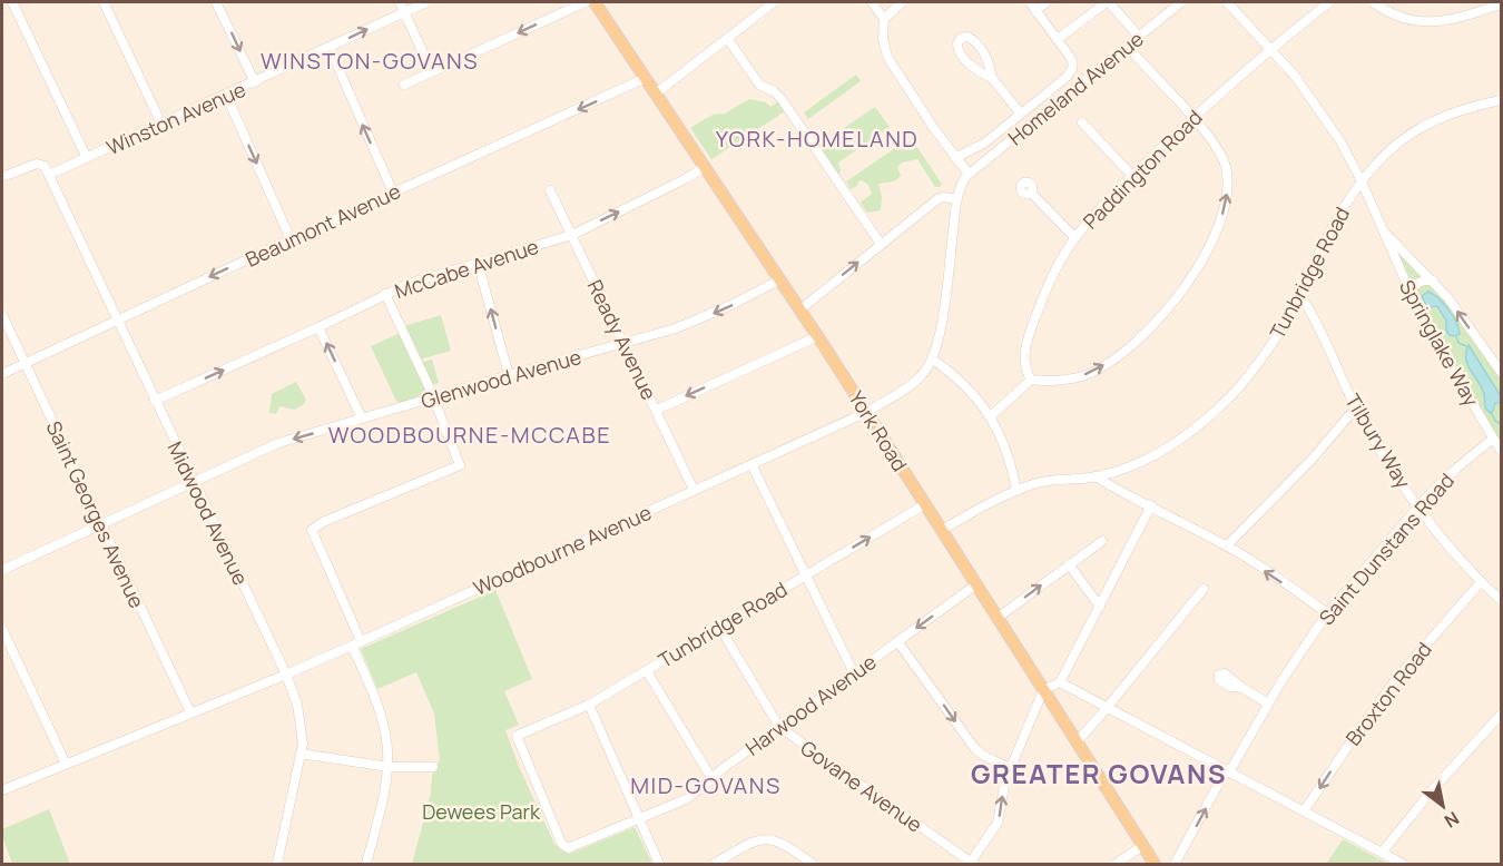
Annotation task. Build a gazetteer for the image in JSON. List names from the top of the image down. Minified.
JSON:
{"streets":{"main road":["York Road"],"street":["Homeland Avenue","Winston Avenue","Paddington Road","Beaumont Avenue","McCabe Avenue","Tunbridge Road","Ready Avenue","Springlake Way","Glenwood Avenue","Tilbury Way","Midwood Avenue","Saint Georges Avenue","Saint Dunstans Road","Woodbourne Avenue","Broxton Road","Harwood Avenue","Govane Avenue"]},"crossings":[["Homeland Avenue","Woodbourne Avenue"],["Winston Avenue","Midwood Avenue"],["Paddington Road","Springlake Way"],["Beaumont Avenue","York Road"],["Beaumont Avenue","Midwood Avenue"],["Beaumont Avenue","Saint Georges Avenue"],["McCabe Avenue","Ready Avenue"],["McCabe Avenue","York Road"],["McCabe Avenue","Midwood Avenue"],["Tunbridge Road","Springlake Way"],["Tunbridge Road","York Road"],["Tunbridge Road","Tilbury Way"],["Tunbridge Road","Harwood Avenue"],["Tunbridge Road","Govane Avenue"],["Ready Avenue","Glenwood Avenue"],["Ready Avenue","Woodbourne Avenue"],["Springlake Way","Saint Dunstans Road"],["Glenwood Avenue","York Road"],["Glenwood Avenue","Midwood Avenue"],["Glenwood Avenue","Saint Georges Avenue"],["York Road","Woodbourne Avenue"],["York Road","Harwood Avenue"],["Tilbury Way","Saint Dunstans Road"],["Tilbury Way","Broxton Road"],["Midwood Avenue","Woodbourne Avenue"],["Saint Georges Avenue","Woodbourne Avenue"],["Harwood Avenue","Govane Avenue"]],"one_way":["Beaumont Avenue","McCabe Avenue","Broxton Road"],"districts":["WINSTON-GOVANS","YORK-HOMELAND","WOODBOURNE-MCCABE","GREATER GOVANS","MID-GOVANS"],"parks":["Dewees Park"],"north":"bottom right"}
